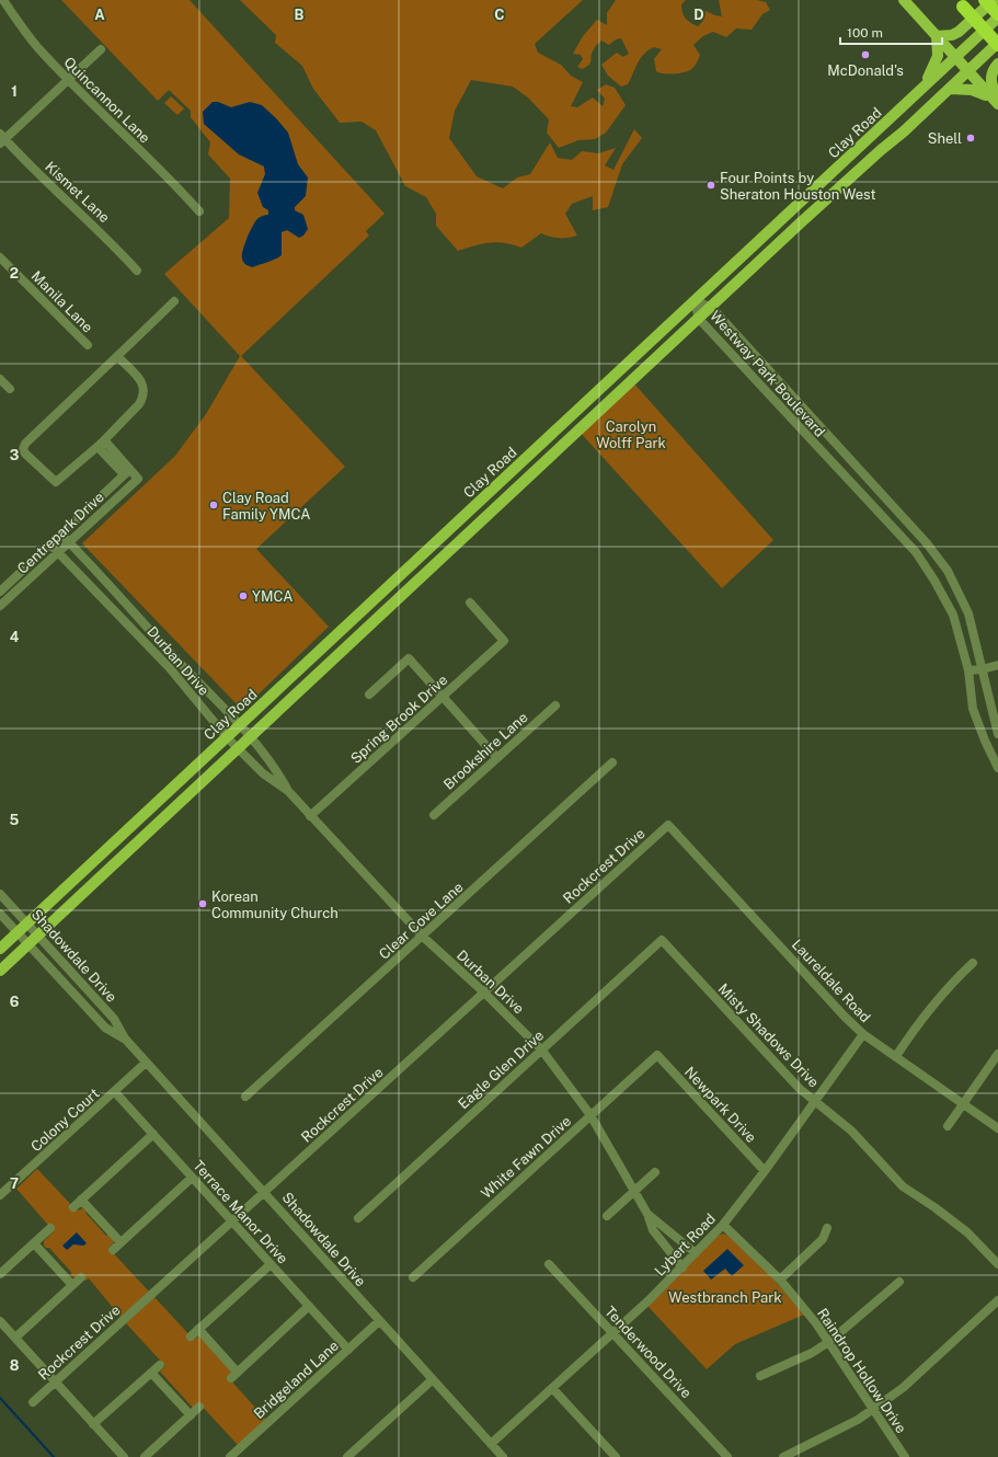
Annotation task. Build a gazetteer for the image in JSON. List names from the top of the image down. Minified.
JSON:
{"streets":{"main road":["Clay Road"],"street":["Quincannon Lane","Kismet Lane","Manila Lane","Westway Park Boulevard","Centrepark Drive","Durban Drive","Spring Brook Drive","Brookshire Lane","Rockcrest Drive","Clear Cove Lane","Shadowdale Drive","Laureldale Road","Misty Shadows Drive","Eagle Glen Drive","Newpark Drive","Colony Court","White Fawn Drive","Terrace Manor Drive","Lybert Road","Tenderwood Drive","Raindrop Hollow Drive","Bridgeland Lane"]},"crossings":[["Clay Road","Westway Park Boulevard"],["Clay Road","Durban Drive"],["Clay Road","Shadowdale Drive"],["Centrepark Drive","Durban Drive"],["Durban Drive","Spring Brook Drive"],["Durban Drive","Rockcrest Drive"],["Durban Drive","Clear Cove Lane"],["Durban Drive","Eagle Glen Drive"],["Durban Drive","White Fawn Drive"],["Durban Drive","Lybert Road"],["Rockcrest Drive","Shadowdale Drive"],["Rockcrest Drive","Laureldale Road"],["Rockcrest Drive","Terrace Manor Drive"],["Shadowdale Drive","Colony Court"],["Shadowdale Drive","Lybert Road"],["Shadowdale Drive","Bridgeland Lane"],["Laureldale Road","Lybert Road"],["Misty Shadows Drive","Eagle Glen Drive"],["Misty Shadows Drive","Lybert Road"],["Newpark Drive","White Fawn Drive"],["Newpark Drive","Lybert Road"],["Colony Court","Terrace Manor Drive"],["Terrace Manor Drive","Bridgeland Lane"],["Lybert Road","Tenderwood Drive"],["Lybert Road","Raindrop Hollow Drive"]],"parks":["Carolyn Wolff Park","Westbranch Park"],"places":["McDonald's","Shell","Four Points by Sheraton Houston West","Clay Road Family YMCA","YMCA","Korean Community Church"],"scale_bar":"100 m","grid":{"columns":["A","B","C","D"],"rows":["1","2","3","4","5","6","7","8"]}}
